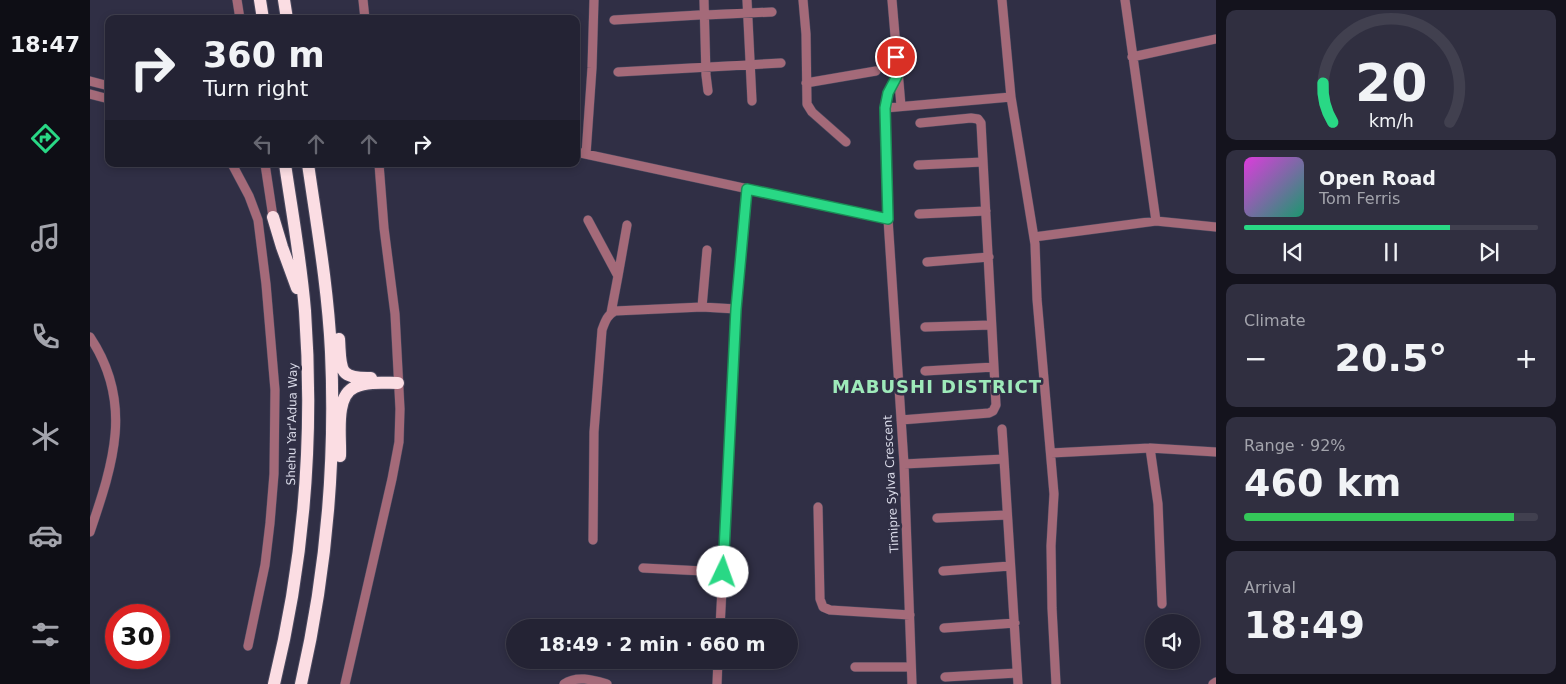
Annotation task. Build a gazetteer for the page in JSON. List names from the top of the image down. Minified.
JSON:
{"streets":{"highway":["Shehu Yar'Adua Way"],"street":["Timipre Sylva Crescent"]},"districts":["MABUSHI DISTRICT"],"page":{"tabs":"18:47","turn":["360 m","Turn right"],"song":["Open Road","Tom Ferris"],"tile":["Climate",["Range · 92%","460 km"],["Arrival","18:49"]],"heat":["−","20.5°","+"],"limit":"30","trip":"18:49 · 2 min · 660 m","gauge":["20","km/h"]}}
